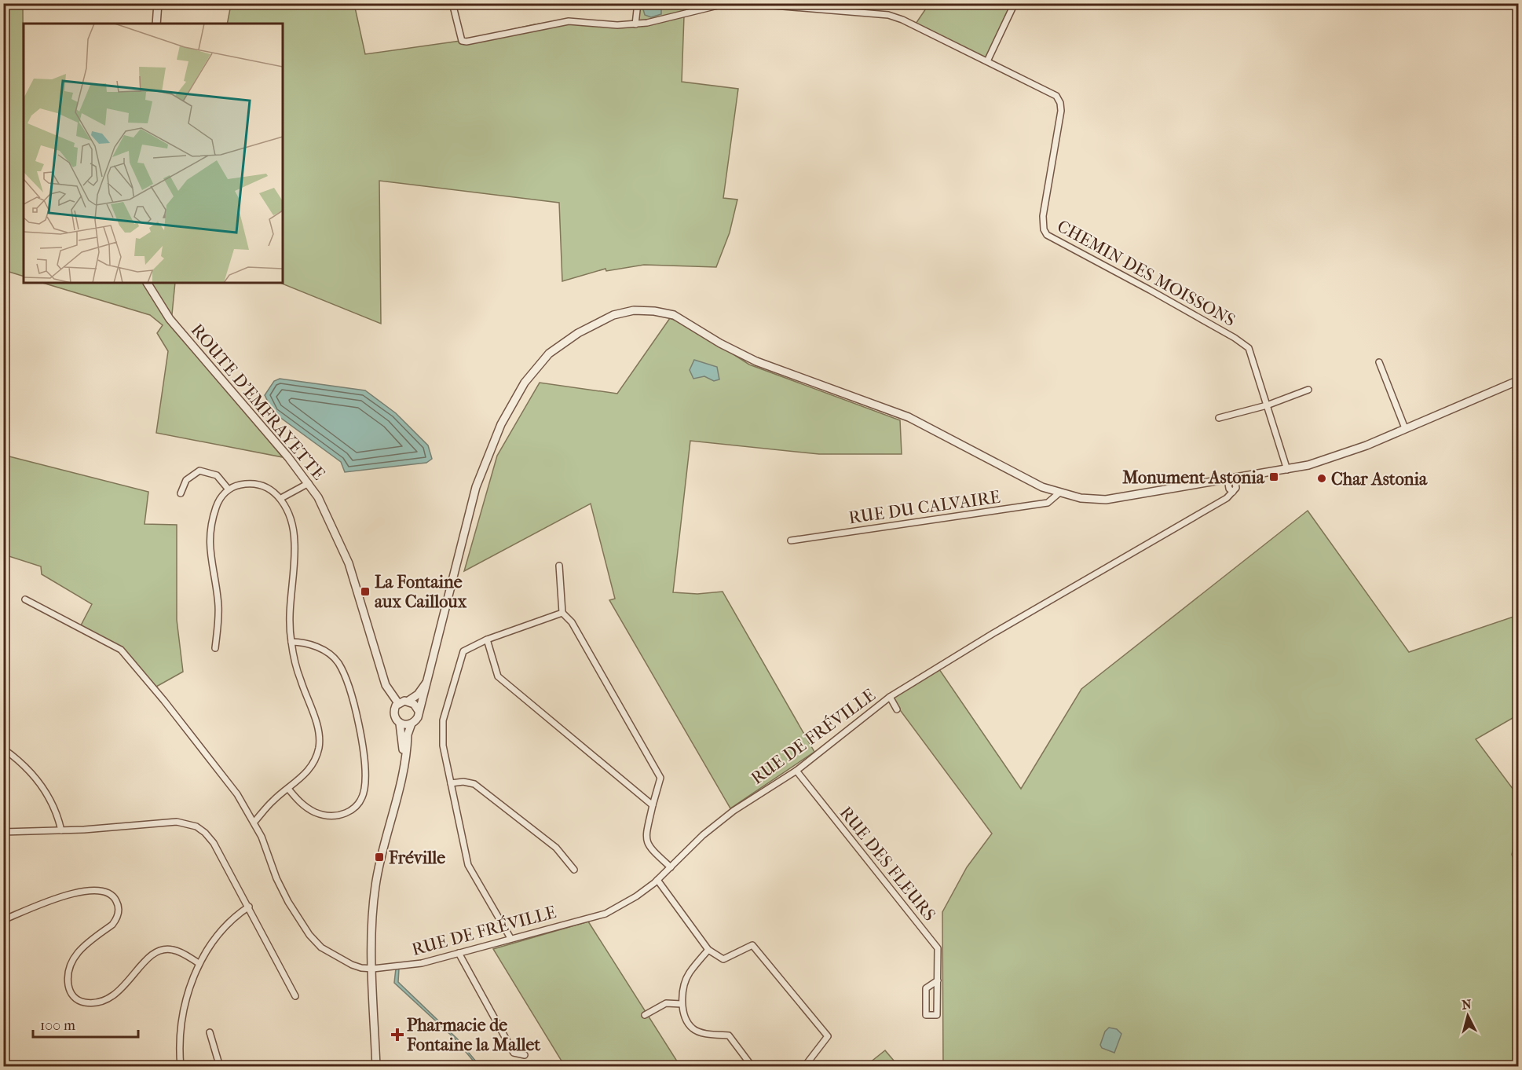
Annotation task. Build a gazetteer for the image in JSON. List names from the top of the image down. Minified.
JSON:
{"streets":{"street":["CHEMIN DES MOISSONS","ROUTE D'EMFRAYETTE","RUE DU CALVAIRE","RUE DE FRÉVILLE","RUE DES FLEURS"]},"crossings":[["RUE DE FRÉVILLE","RUE DES FLEURS"]],"places":{"transit":["Monument Astonia","La Fontaine aux Cailloux","Fréville"],"other":["Char Astonia"],"health":["Pharmacie de Fontaine la Mallet"]},"scale_bar":"100 m","north":"top"}
